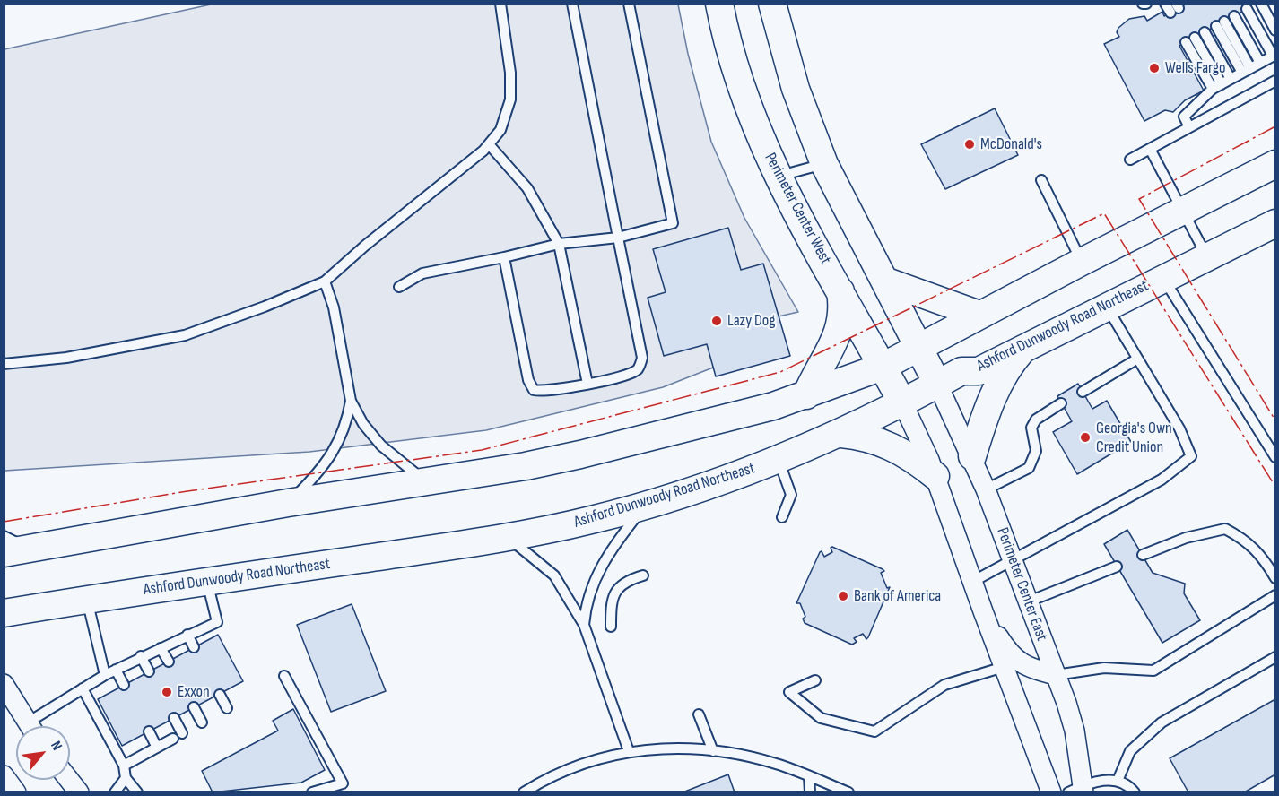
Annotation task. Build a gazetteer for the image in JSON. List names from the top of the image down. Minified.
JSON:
{"streets":{"main road":["Perimeter Center West","Ashford Dunwoody Road Northeast"],"street":["Perimeter Center East"]},"crossings":[["Perimeter Center West","Ashford Dunwoody Road Northeast"],["Ashford Dunwoody Road Northeast","Perimeter Center East"]],"places":["Wells Fargo","McDonald's","Lazy Dog","Georgia's Own Credit Union","Bank of America","Exxon"],"north":"top right"}
